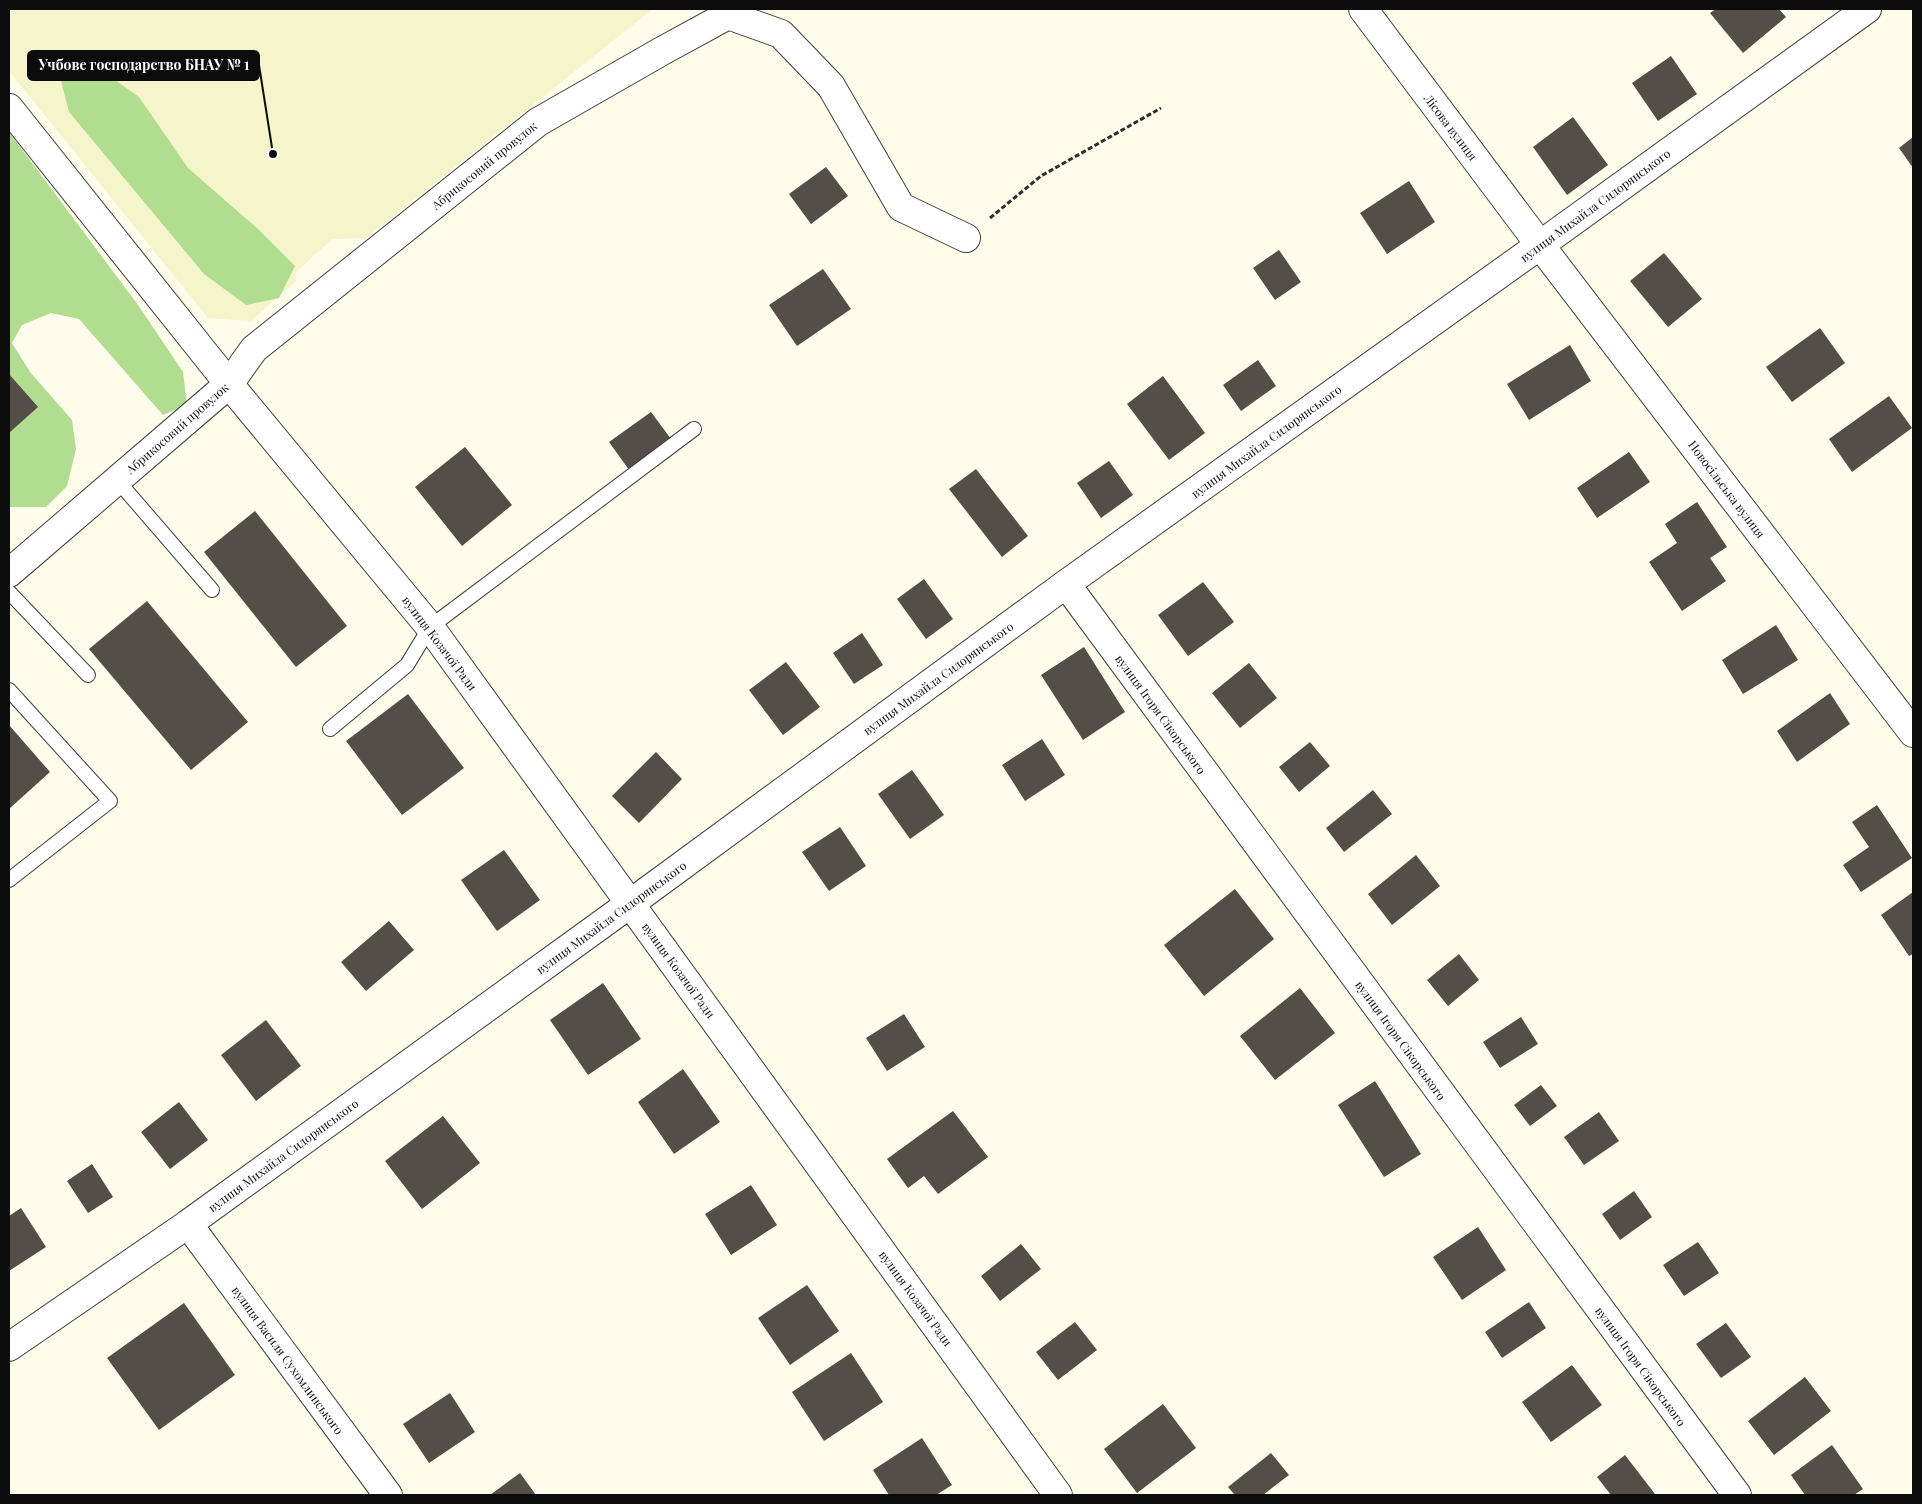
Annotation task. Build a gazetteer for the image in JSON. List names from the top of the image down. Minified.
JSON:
{"streets":{"street":["Лісова вулиця","Абрикосовий провулок","вулиця Михайла Сидорянського","Новосільська вулиця","вулиця Козачої Ради","вулиця Ігоря Сікорського","вулиця Василя Сухомлинського"]},"crossings":[["Лісова вулиця","вулиця Михайла Сидорянського"],["Лісова вулиця","Новосільська вулиця"],["Абрикосовий провулок","вулиця Козачої Ради"],["вулиця Михайла Сидорянського","Новосільська вулиця"],["вулиця Михайла Сидорянського","вулиця Козачої Ради"],["вулиця Михайла Сидорянського","вулиця Ігоря Сікорського"],["вулиця Михайла Сидорянського","вулиця Василя Сухомлинського"]],"places":["Учбове господарство БНАУ № 1"]}
